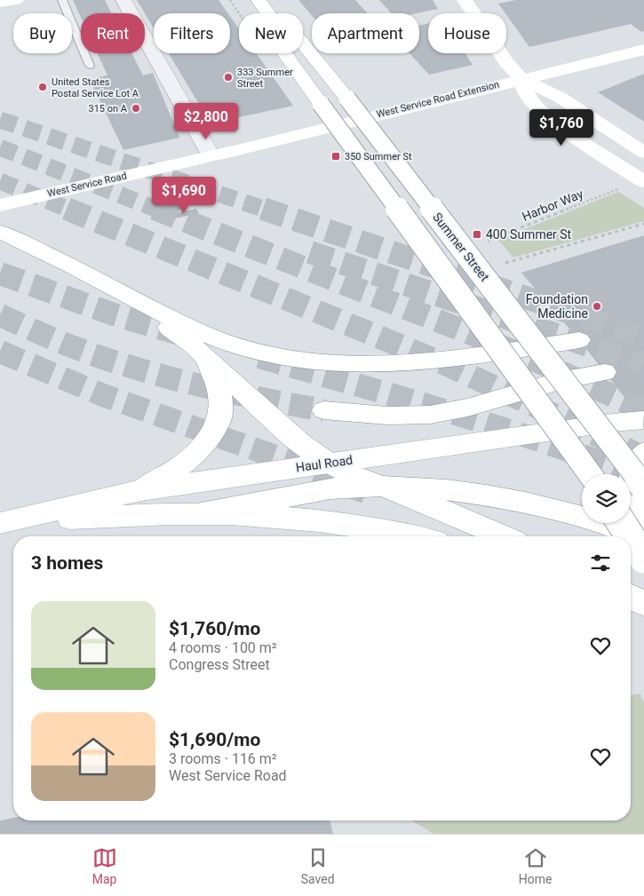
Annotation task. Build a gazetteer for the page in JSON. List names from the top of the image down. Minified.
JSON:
{"streets":{"main road":["West Service Road Extension","West Service Road","Summer Street","Haul Road"],"path":["Harbor Way"]},"crossings":[["West Service Road Extension","West Service Road"]],"places":{"other":["333 Summer Street","United States Postal Service Lot A","315 on A","Foundation Medicine"],"transit":["350 Summer St","400 Summer St"]},"page":{"chip":["Buy","Rent","Filters","New","Apartment","House"],"price":["$2,800","$1,760","$1,690"],"heading":"3 homes","list":[{"name":"$1,760/mo","note":"4 rooms · 100 m² · Congress Street"},{"name":"$1,690/mo","note":"3 rooms · 116 m² · West Service Road"}],"tabs":["Map","Saved","Home"]}}
